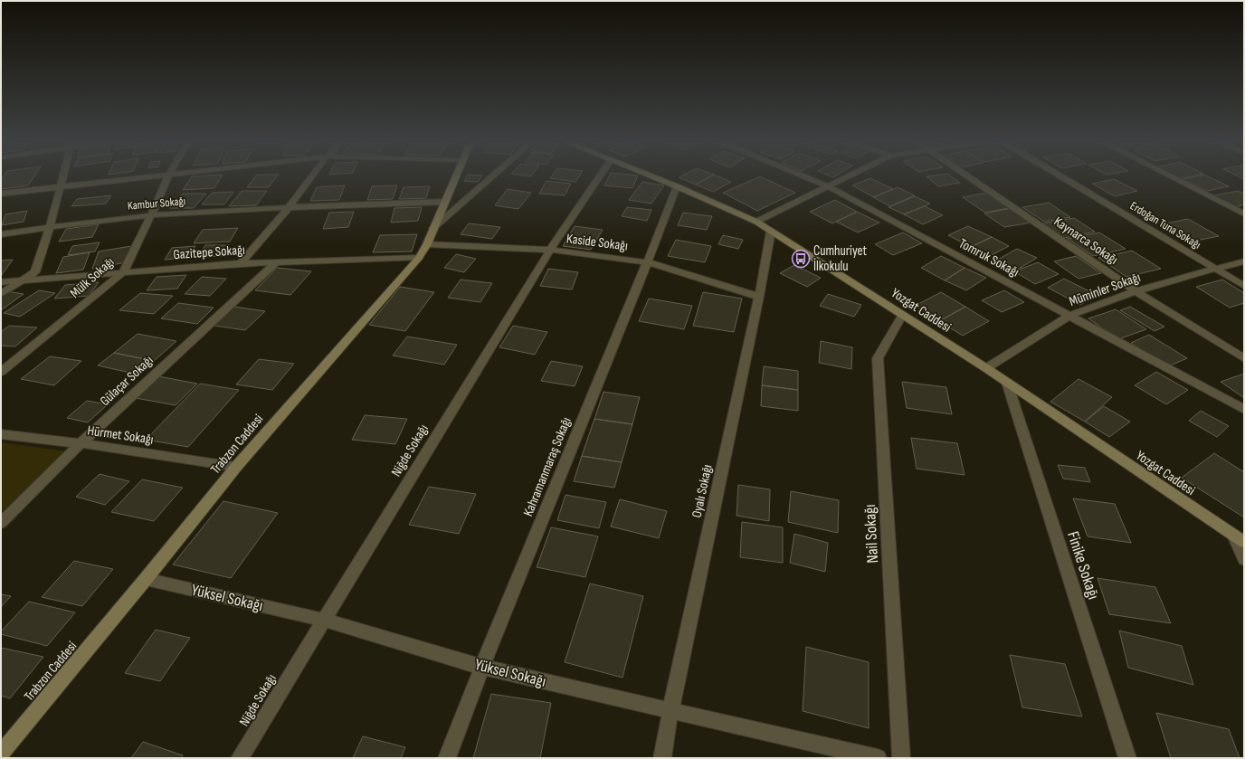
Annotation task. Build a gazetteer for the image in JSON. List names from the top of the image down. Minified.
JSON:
{"streets":{"street":["Kambur Sokağı","Erdoğan Tuna Sokağı","Kaynarca Sokağı","Kaside Sokağı","Gazitepe Sokağı","Tomruk Sokağı","Mülk Sokağı","Müminler Sokağı","Yozgat Caddesi","Gülaçar Sokağı","Hürmet Sokağı","Trabzon Caddesi","Niğde Sokağı","Kahramanmaraş Sokağı","Oyalı Sokağı","Nail Sokağı","Finike Sokağı","Yüksel Sokağı"]},"crossings":[["Kambur Sokağı","Mülk Sokağı"],["Kambur Sokağı","Trabzon Caddesi"],["Erdoğan Tuna Sokağı","Müminler Sokağı"],["Kaynarca Sokağı","Müminler Sokağı"],["Kaside Sokağı","Trabzon Caddesi"],["Kaside Sokağı","Niğde Sokağı"],["Kaside Sokağı","Kahramanmaraş Sokağı"],["Kaside Sokağı","Oyalı Sokağı"],["Gazitepe Sokağı","Mülk Sokağı"],["Gazitepe Sokağı","Gülaçar Sokağı"],["Gazitepe Sokağı","Trabzon Caddesi"],["Tomruk Sokağı","Müminler Sokağı"],["Müminler Sokağı","Yozgat Caddesi"],["Yozgat Caddesi","Kahramanmaraş Sokağı"],["Yozgat Caddesi","Oyalı Sokağı"],["Yozgat Caddesi","Nail Sokağı"],["Yozgat Caddesi","Finike Sokağı"],["Gülaçar Sokağı","Hürmet Sokağı"],["Hürmet Sokağı","Trabzon Caddesi"],["Trabzon Caddesi","Yüksel Sokağı"],["Niğde Sokağı","Yüksel Sokağı"],["Kahramanmaraş Sokağı","Yüksel Sokağı"],["Oyalı Sokağı","Yüksel Sokağı"]],"places":{"bus stop":["Cumhuriyet İlkokulu"]}}
